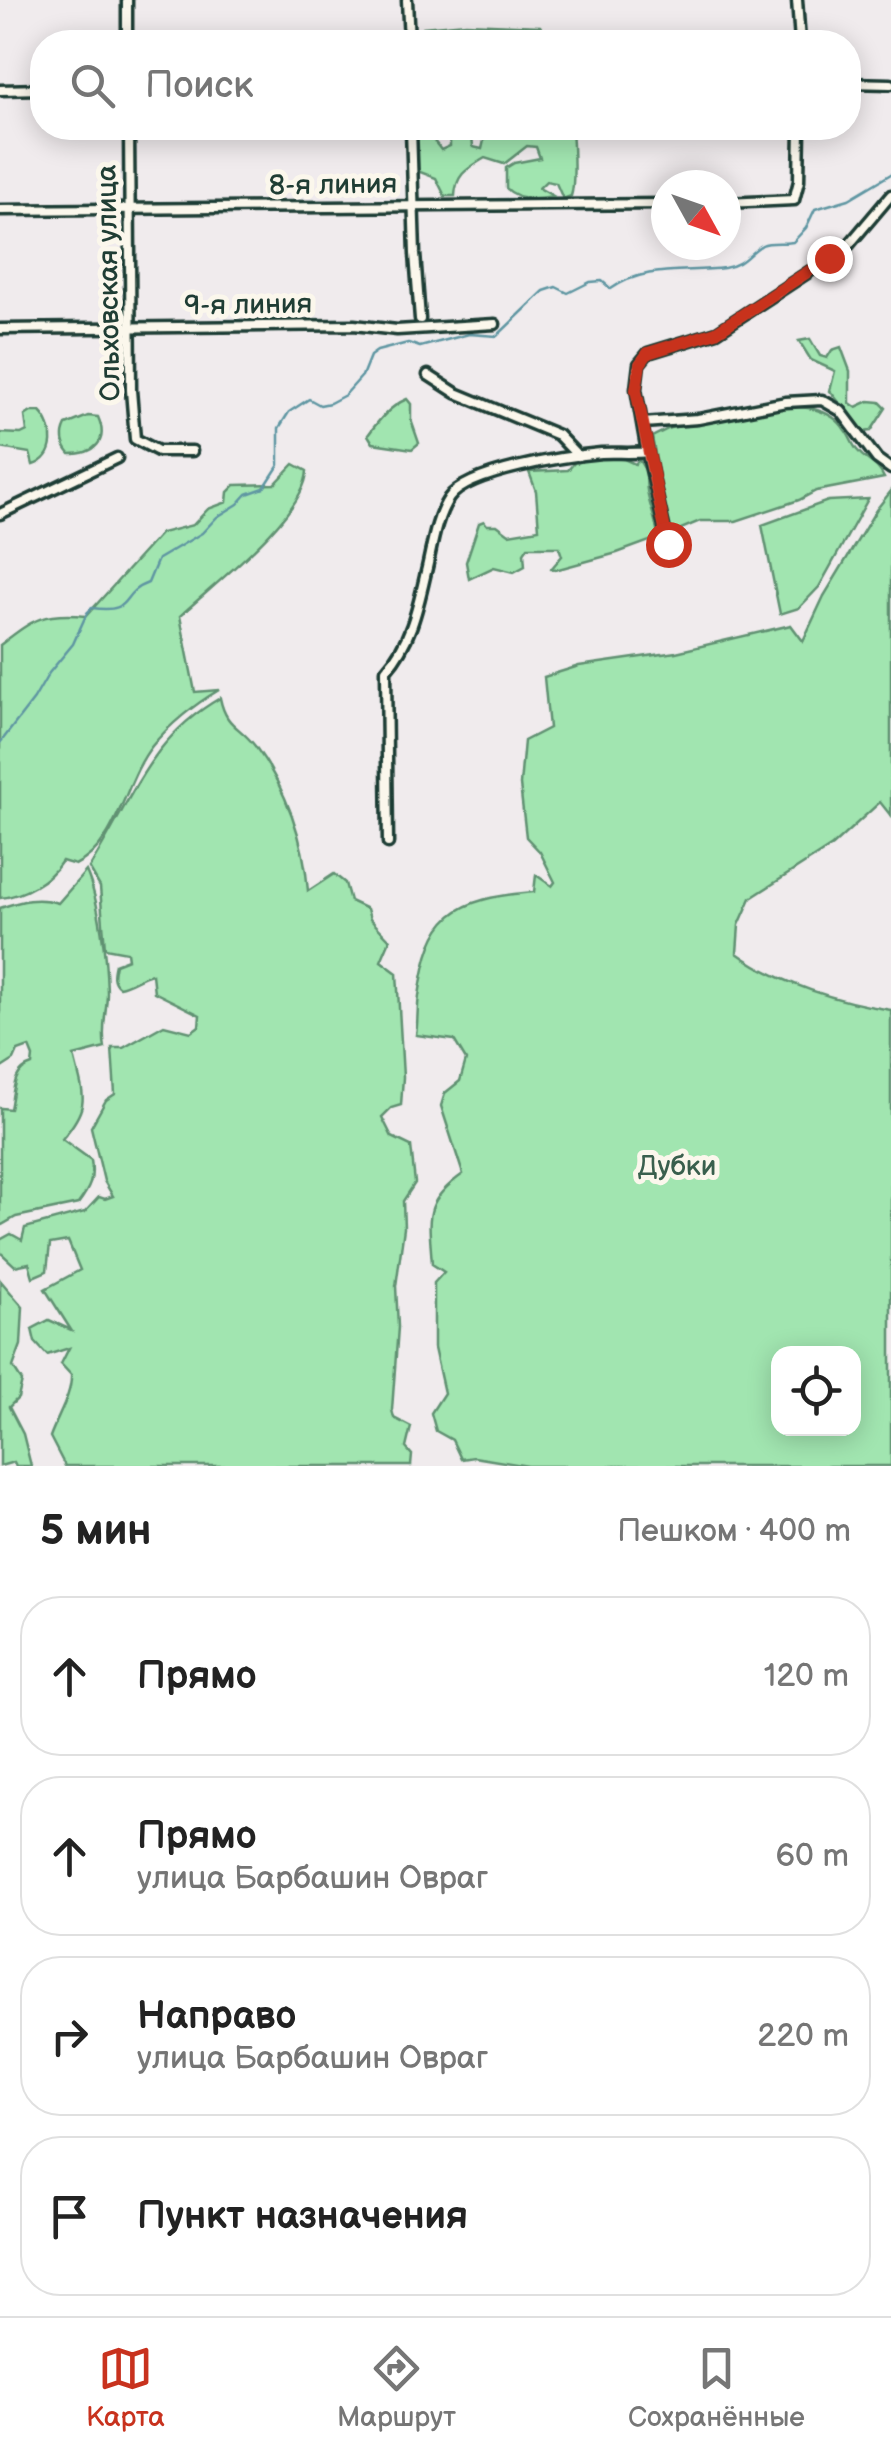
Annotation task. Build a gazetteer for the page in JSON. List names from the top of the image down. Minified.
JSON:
{"streets":{"street":["8-я линия","Ольховская улица","9-я линия"]},"crossings":[["8-я линия","Ольховская улица"],["Ольховская улица","9-я линия"]],"parks":["Дубки"],"north":"bottom right","page":{"search":"Поиск","heading":["5 мин","Пешком · 400 m"],"list":[["Прямо","120 m"],["Прямо","улица Барбашин Овраг","60 m"],["Направо","улица Барбашин Овраг","220 m"],"Пункт назначения"],"nav":["Карта","Маршрут","Сохранённые"]}}
